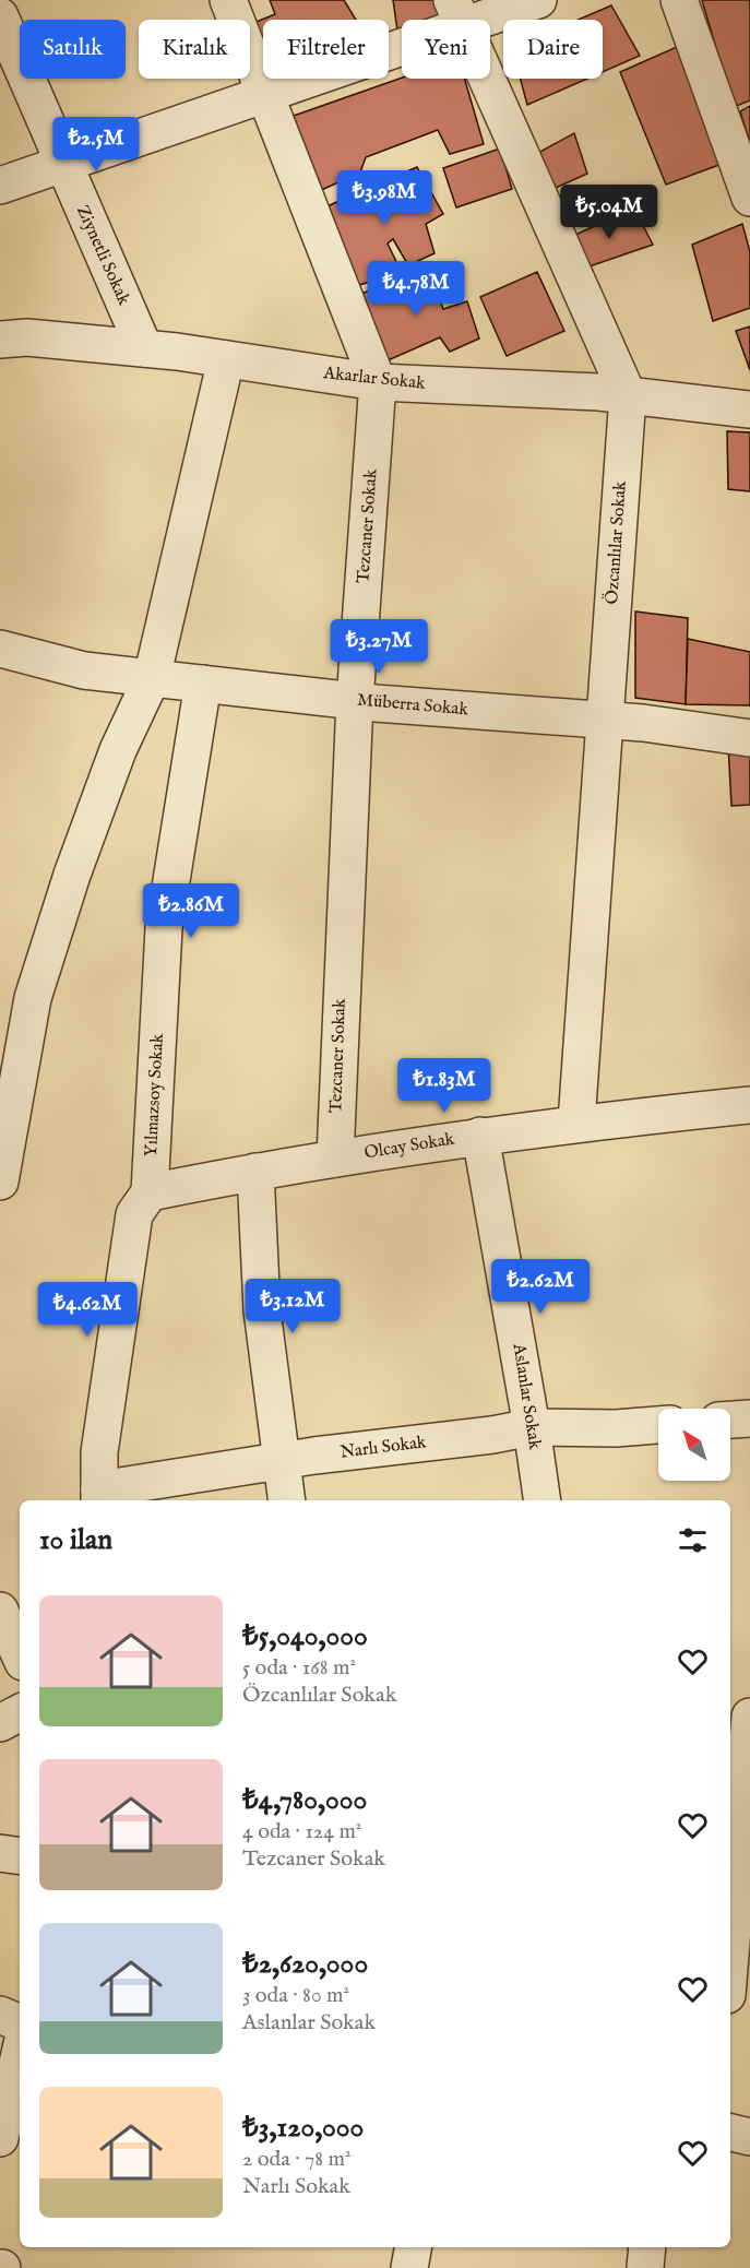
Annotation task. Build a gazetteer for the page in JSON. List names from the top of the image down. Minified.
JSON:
{"streets":{"street":["Ziynetli Sokak","Akarlar Sokak","Tezcaner Sokak","Özcanlılar Sokak","Müberra Sokak","Yılmazsoy Sokak","Olcay Sokak","Aslanlar Sokak","Narlı Sokak"]},"crossings":[["Ziynetli Sokak","Akarlar Sokak"],["Akarlar Sokak","Tezcaner Sokak"],["Akarlar Sokak","Özcanlılar Sokak"],["Tezcaner Sokak","Müberra Sokak"],["Tezcaner Sokak","Olcay Sokak"],["Özcanlılar Sokak","Müberra Sokak"],["Özcanlılar Sokak","Olcay Sokak"],["Müberra Sokak","Yılmazsoy Sokak"],["Yılmazsoy Sokak","Olcay Sokak"],["Yılmazsoy Sokak","Narlı Sokak"],["Olcay Sokak","Aslanlar Sokak"],["Aslanlar Sokak","Narlı Sokak"]],"north":"top left","page":{"chip":["Satılık","Kiralık","Filtreler","Yeni","Daire"],"price":["₺2.5M","₺3.98M","₺5.04M","₺4.78M","₺3.27M","₺2.86M","₺1.83M","₺2.62M","₺3.12M","₺4.62M"],"heading":"10 ilan","list":[{"name":"₺5,040,000","note":"5 oda · 168 m² · Özcanlılar Sokak"},{"name":"₺4,780,000","note":"4 oda · 124 m² · Tezcaner Sokak"},{"name":"₺2,620,000","note":"3 oda · 80 m² · Aslanlar Sokak"},{"name":"₺3,120,000","note":"2 oda · 78 m² · Narlı Sokak"}]}}
